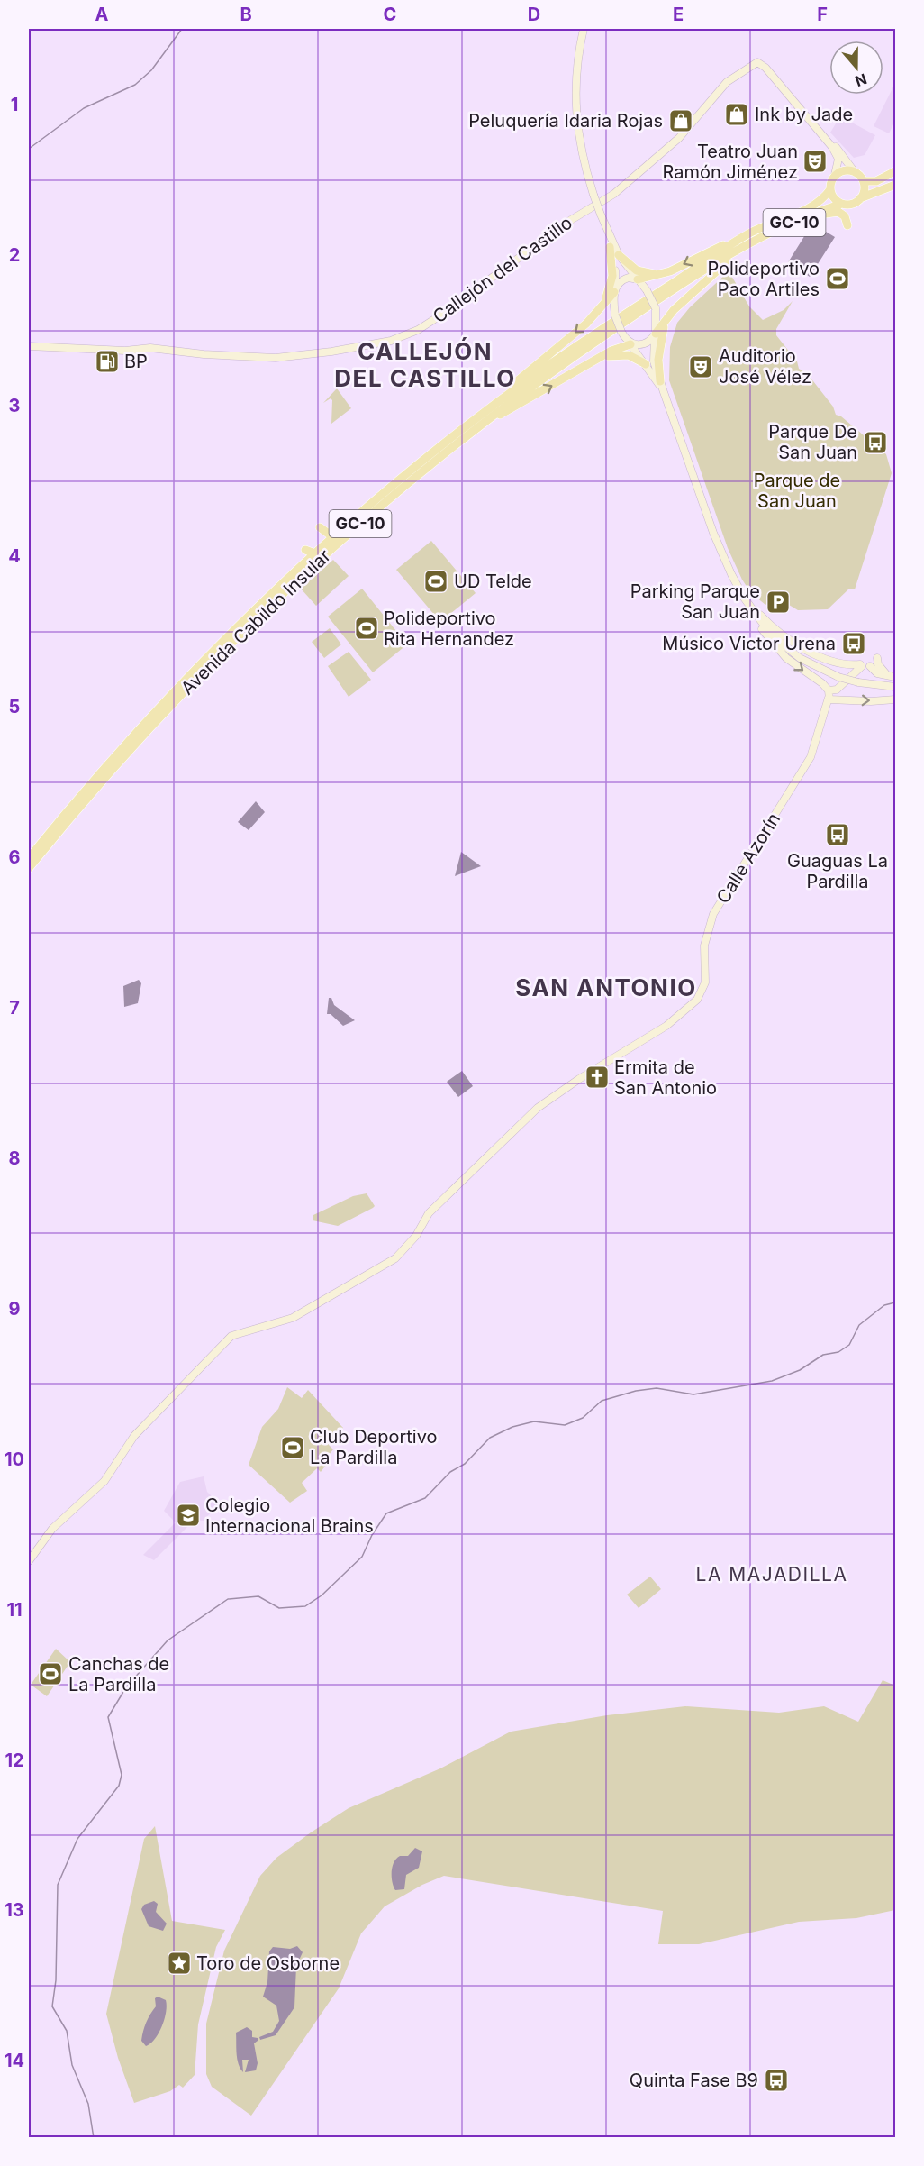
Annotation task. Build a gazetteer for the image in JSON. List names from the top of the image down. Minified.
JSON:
{"streets":{"main road":["GC-10","Avenida Cabildo Insular"],"street":["Callejón del Castillo","Calle Azorín"]},"crossings":[["GC-10","Avenida Cabildo Insular"]],"districts":["CALLEJÓN DEL CASTILLO","SAN ANTONIO","LA MAJADILLA"],"parks":["Parque de San Juan"],"places":{"shop":["Ink by Jade","Peluquería Idaria Rojas"],"theatre":["Teatro Juan Ramón Jiménez","Auditorio José Vélez"],"sports":["Polideportivo Paco Artiles","UD Telde","Polideportivo Rita Hernandez","Club Deportivo La Pardilla","Canchas de La Pardilla"],"fuel station":["BP"],"bus stop":["Parque De San Juan","Músico Victor Urena","Guaguas La Pardilla","Quinta Fase B9"],"parking":["Parking Parque San Juan"],"church":["Ermita de San Antonio"],"school or university":["Colegio Internacional Brains"],"place":["Toro de Osborne"]},"north":"bottom","grid":{"columns":["A","B","C","D","E","F"],"rows":["1","2","3","4","5","6","7","8","9","10","11","12","13","14"]}}
